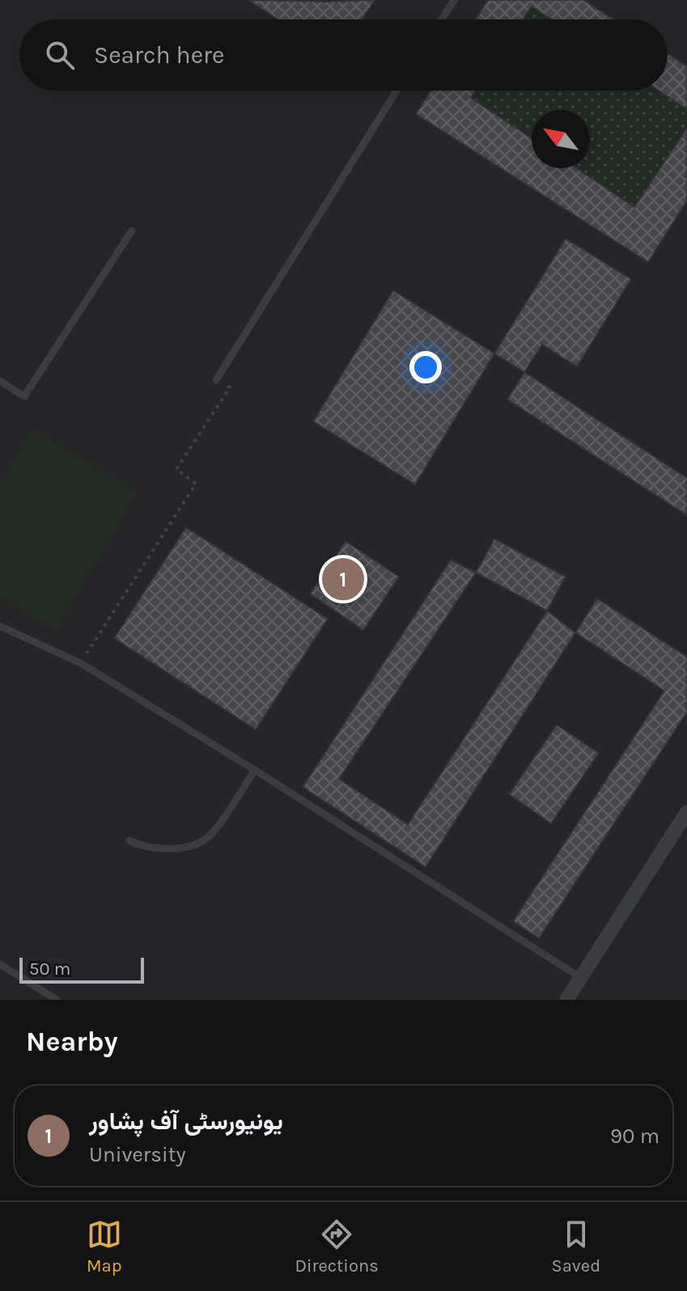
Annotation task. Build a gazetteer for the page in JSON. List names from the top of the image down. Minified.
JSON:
{"scale_bar":"50 m","north":"top left","page":{"search":"Search here","pins":"1","scale":"50 m","heading":"Nearby","list":[{"mark":"1","name":"یونیورسٹی آف پشاور","note":"University","value":"90 m"}],"nav":["Map","Directions","Saved"]}}
